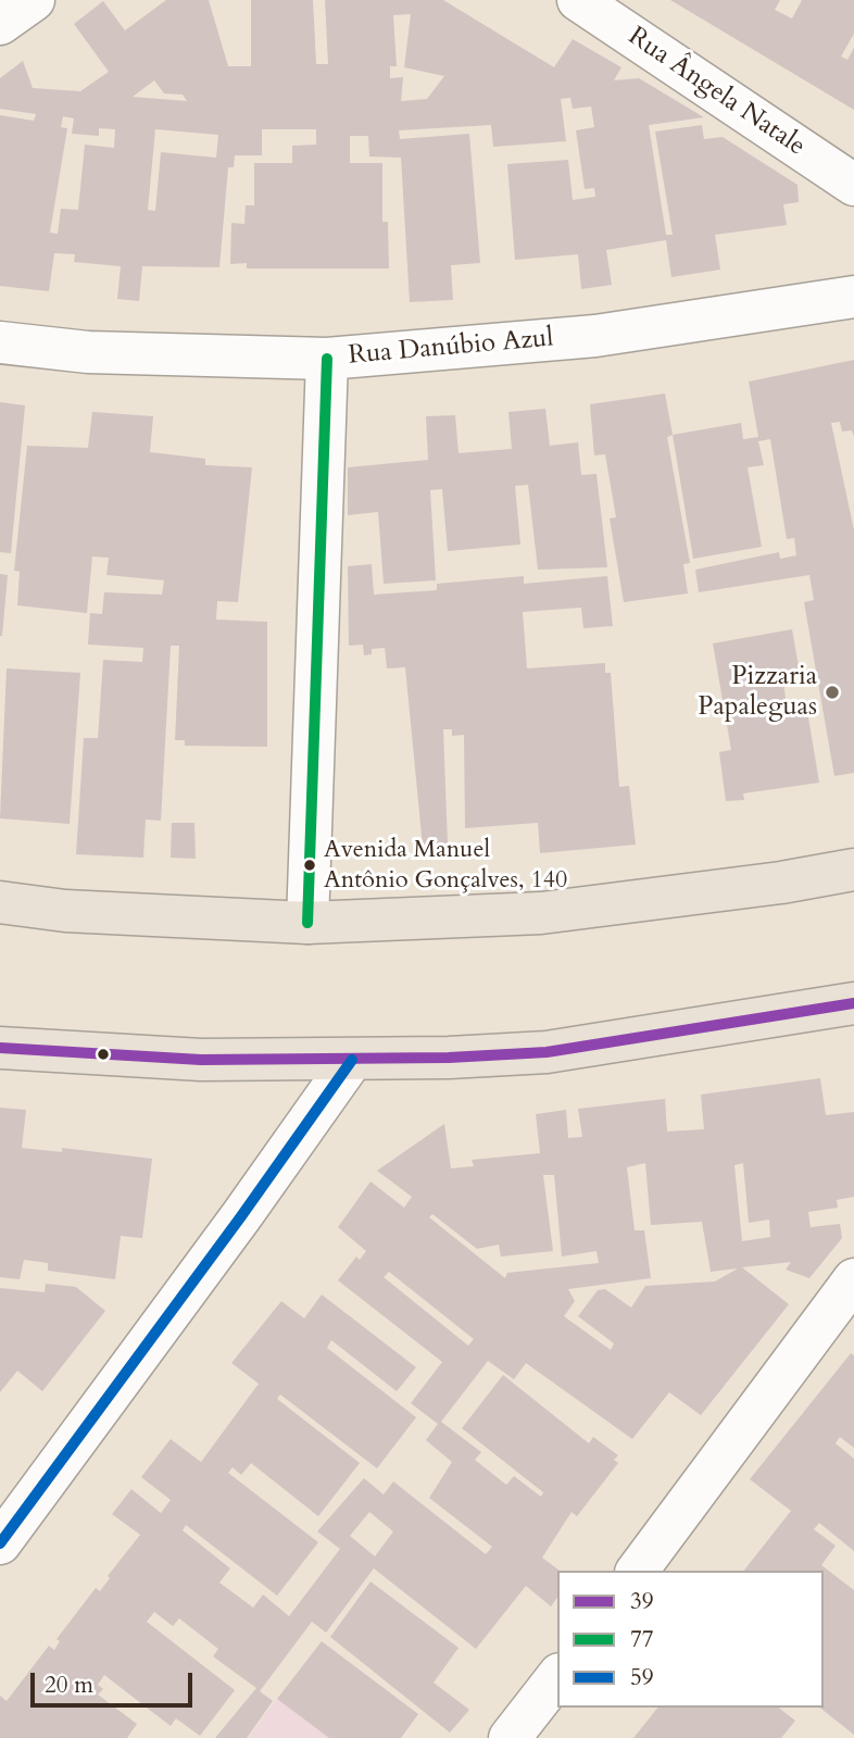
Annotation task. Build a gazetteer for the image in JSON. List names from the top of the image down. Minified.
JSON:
{"streets":{"street":["Rua Ângela Natale","Rua Danúbio Azul"]},"places":["Pizzaria Papaleguas","Avenida Manuel Antônio Gonçalves, 140"],"lines":["transit line 77","transit line 39","transit line 59"],"legend":["39","77","59"],"scale_bar":"20 m"}
